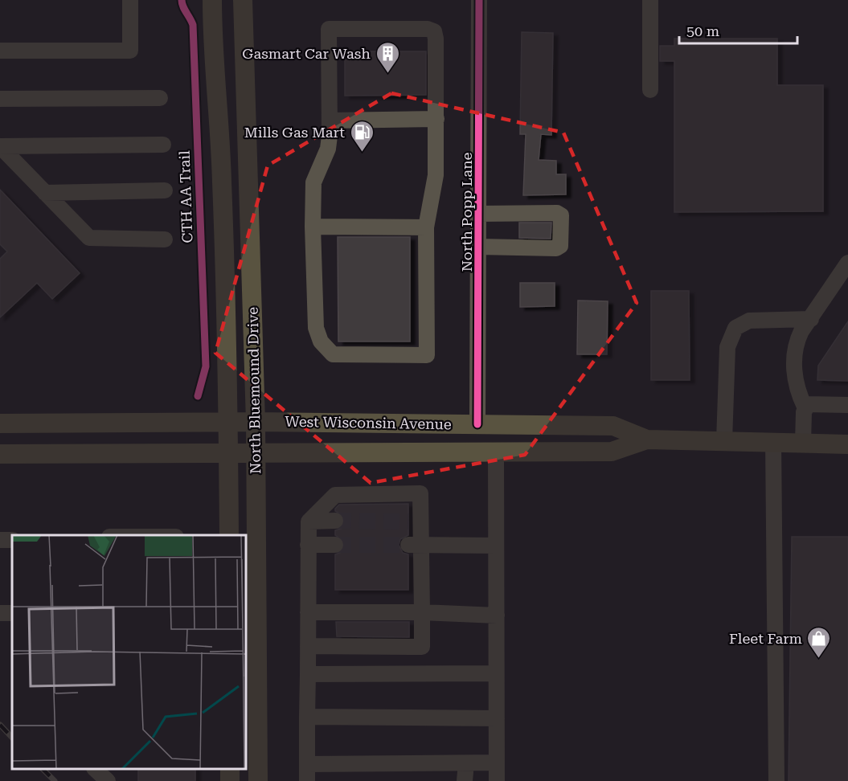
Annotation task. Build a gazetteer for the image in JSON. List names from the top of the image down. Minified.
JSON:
{"streets":{"main road":["North Bluemound Drive","West Wisconsin Avenue"],"street":["North Popp Lane"],"cycle path":["CTH AA Trail"]},"crossings":[["North Popp Lane","West Wisconsin Avenue"],["North Bluemound Drive","West Wisconsin Avenue"]],"places":{"building":["Gasmart Car Wash"],"fuel station":["Mills Gas Mart"],"shop":["Fleet Farm"]},"scale_bar":"50 m"}
